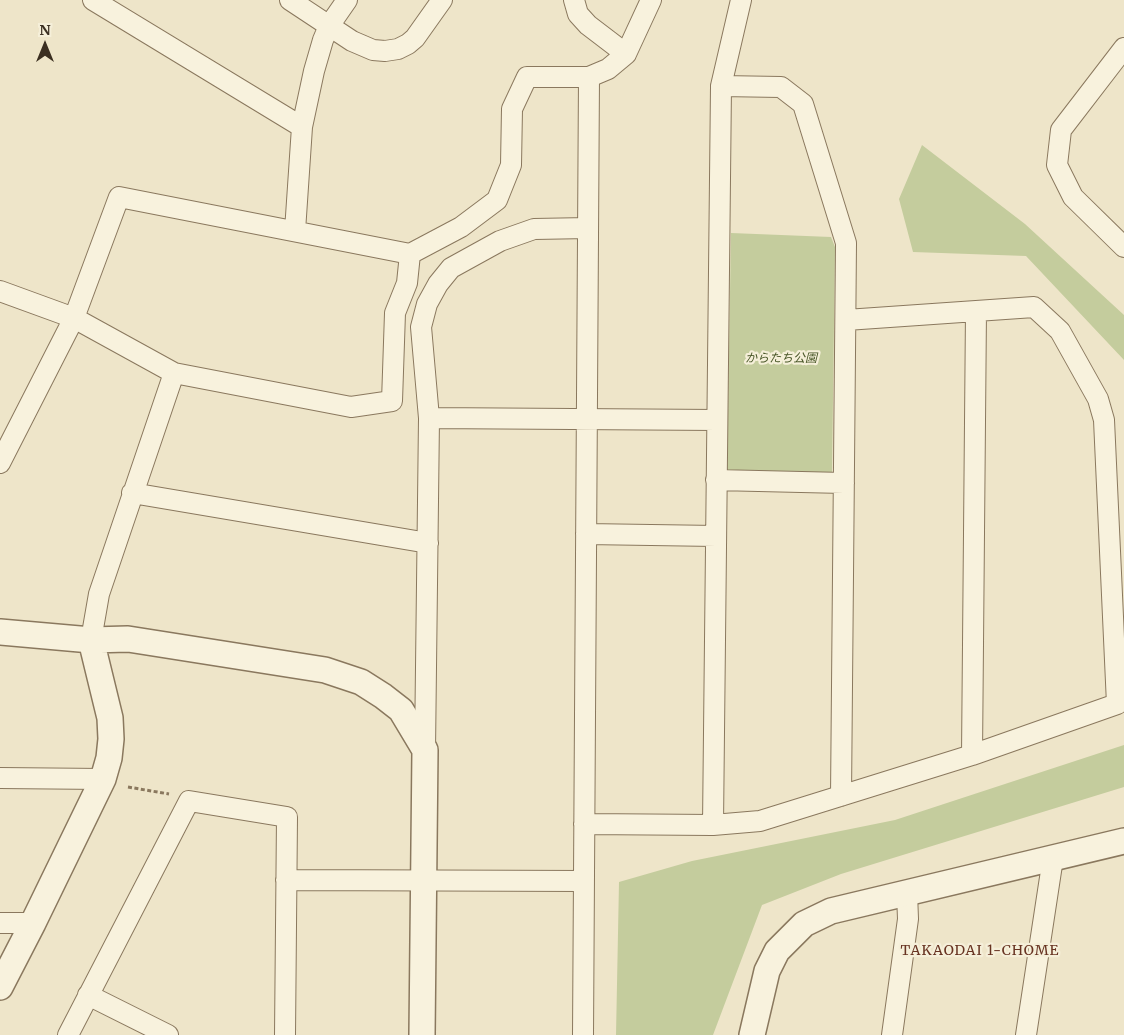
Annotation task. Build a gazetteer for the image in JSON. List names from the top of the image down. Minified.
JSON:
{"districts":["TAKAODAI 1-CHOME"],"parks":["からたち公園"],"north":"top"}
